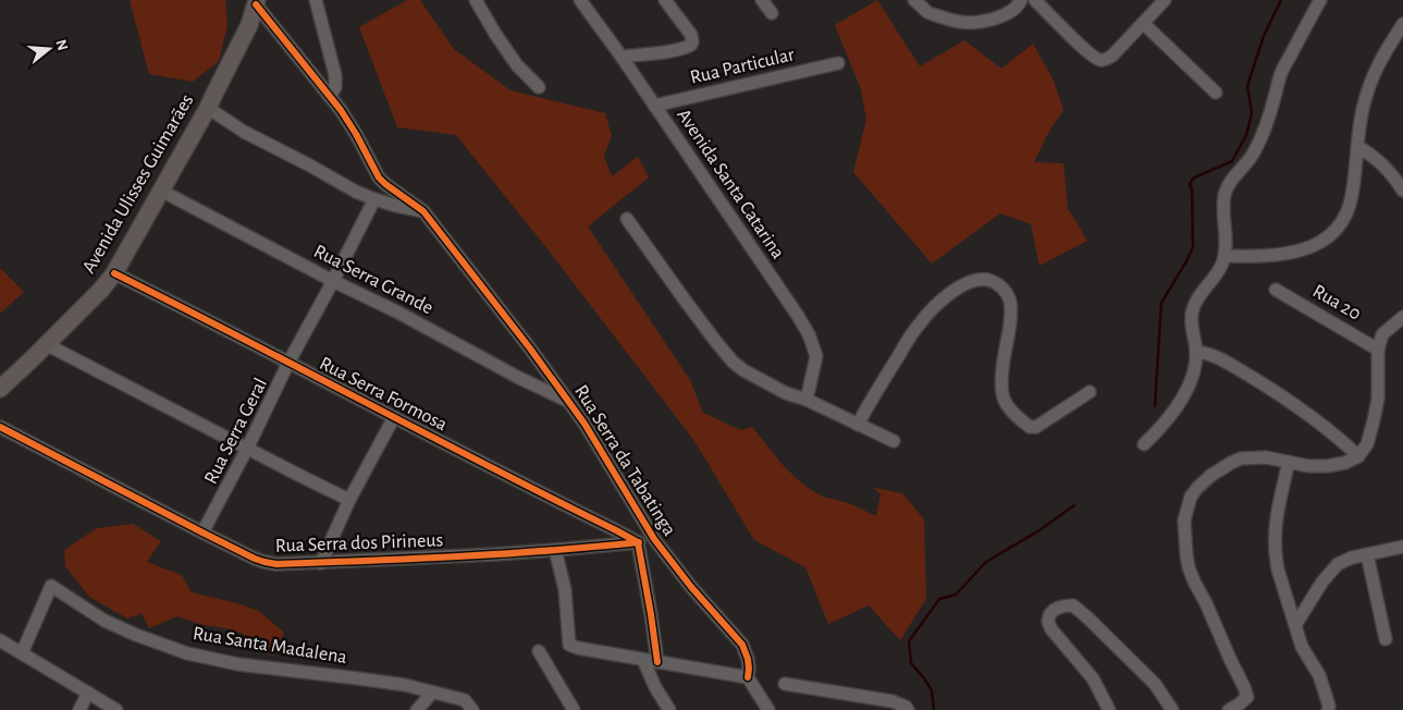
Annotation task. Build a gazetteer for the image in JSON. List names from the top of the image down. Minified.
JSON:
{"streets":{"main road":["Avenida Ulisses Guimarães"],"street":["Rua Particular","Avenida Santa Catarina","Rua Serra Grande","Rua 20","Rua Serra Formosa","Rua Serra Geral","Rua Serra da Tabatinga","Rua Serra dos Pirineus","Rua Santa Madalena"]},"crossings":[["Rua Particular","Avenida Santa Catarina"],["Avenida Ulisses Guimarães","Rua Serra Grande"],["Avenida Ulisses Guimarães","Rua Serra Formosa"],["Avenida Ulisses Guimarães","Rua Serra da Tabatinga"],["Rua Serra Grande","Rua Serra Geral"],["Rua Serra Grande","Rua Serra da Tabatinga"],["Rua Serra Formosa","Rua Serra Geral"],["Rua Serra Formosa","Rua Serra dos Pirineus"],["Rua Serra Geral","Rua Serra dos Pirineus"],["Rua Serra da Tabatinga","Rua Serra dos Pirineus"]],"north":"right"}
